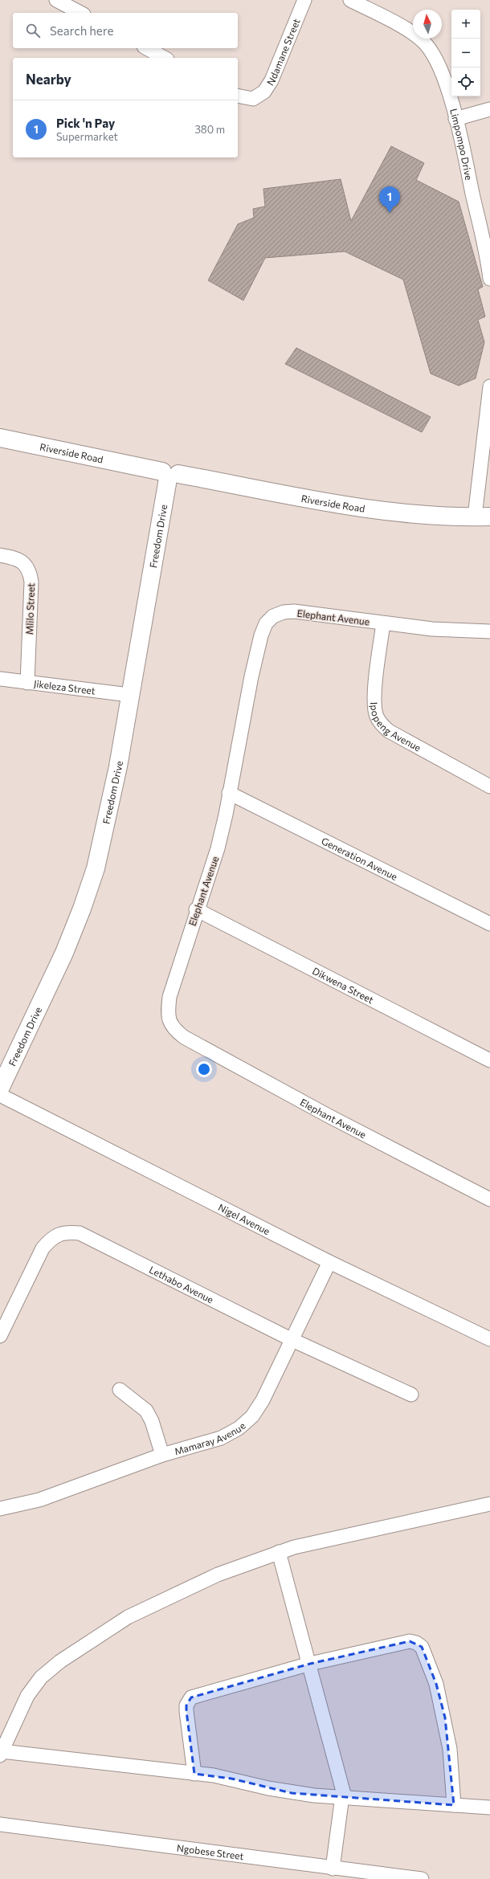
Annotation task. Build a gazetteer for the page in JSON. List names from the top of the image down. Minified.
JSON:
{"streets":{"street":["Ndamane Street","Limpompo Drive","Riverside Road","Freedom Drive","Mlilo Street","Elephant Avenue","Jikeleza Street","Ipopeng Avenue","Generation Avenue","Dikwena Street","Nigel Avenue","Lethabo Avenue","Mamaray Avenue","Ngobese Street"]},"crossings":[["Riverside Road","Freedom Drive"],["Freedom Drive","Jikeleza Street"],["Mlilo Street","Jikeleza Street"],["Elephant Avenue","Ipopeng Avenue"],["Elephant Avenue","Generation Avenue"],["Elephant Avenue","Dikwena Street"],["Nigel Avenue","Mamaray Avenue"],["Lethabo Avenue","Mamaray Avenue"]],"north":"top","page":{"map_buttons":["+","−"],"search":"Search here","heading":"Nearby","list":[{"mark":"1","name":"Pick 'n Pay","note":"Supermarket","value":"380 m"}],"pins":"1"}}
